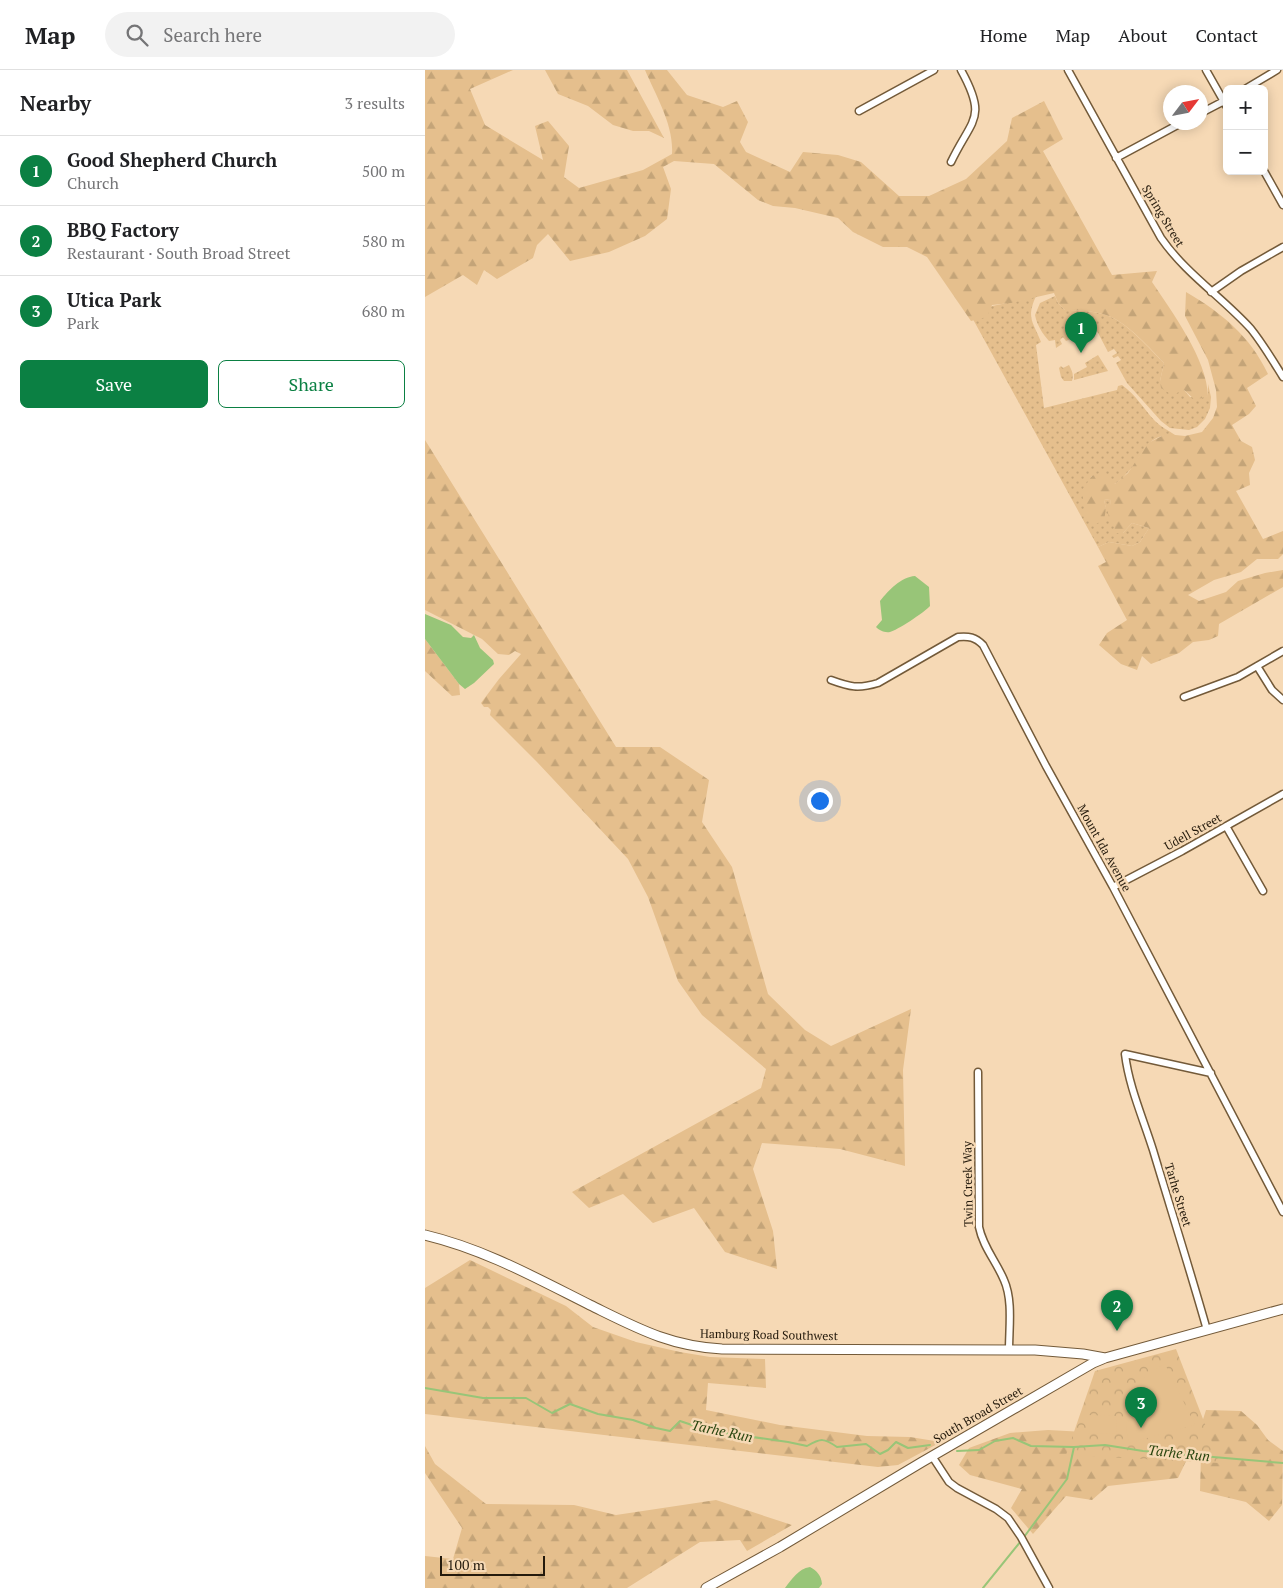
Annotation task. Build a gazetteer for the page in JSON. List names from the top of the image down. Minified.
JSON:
{"streets":{"street":["Spring Street","Udell Street","Mount Ida Avenue","Twin Creek Way","Tarhe Street","Hamburg Road Southwest","South Broad Street"]},"crossings":[["Udell Street","Mount Ida Avenue"],["Mount Ida Avenue","Tarhe Street"],["Twin Creek Way","Hamburg Road Southwest"],["Tarhe Street","South Broad Street"],["Hamburg Road Southwest","South Broad Street"]],"water":["Tarhe Run"],"scale_bar":"100 m","north":"top right","page":{"header":"Map","search":"Search here","nav":["Home","Map","About","Contact"],"heading":["Nearby","3 results"],"map_buttons":["+","−"],"list":[{"mark":"1","name":"Good Shepherd Church","note":"Church","value":"500 m"},{"mark":"2","name":"BBQ Factory","note":"Restaurant · South Broad Street","value":"580 m"},{"mark":"3","name":"Utica Park","note":"Park","value":"680 m"}],"pins":["1","2","3"],"buttons":["Save","Share"],"scale":"100 m"}}
